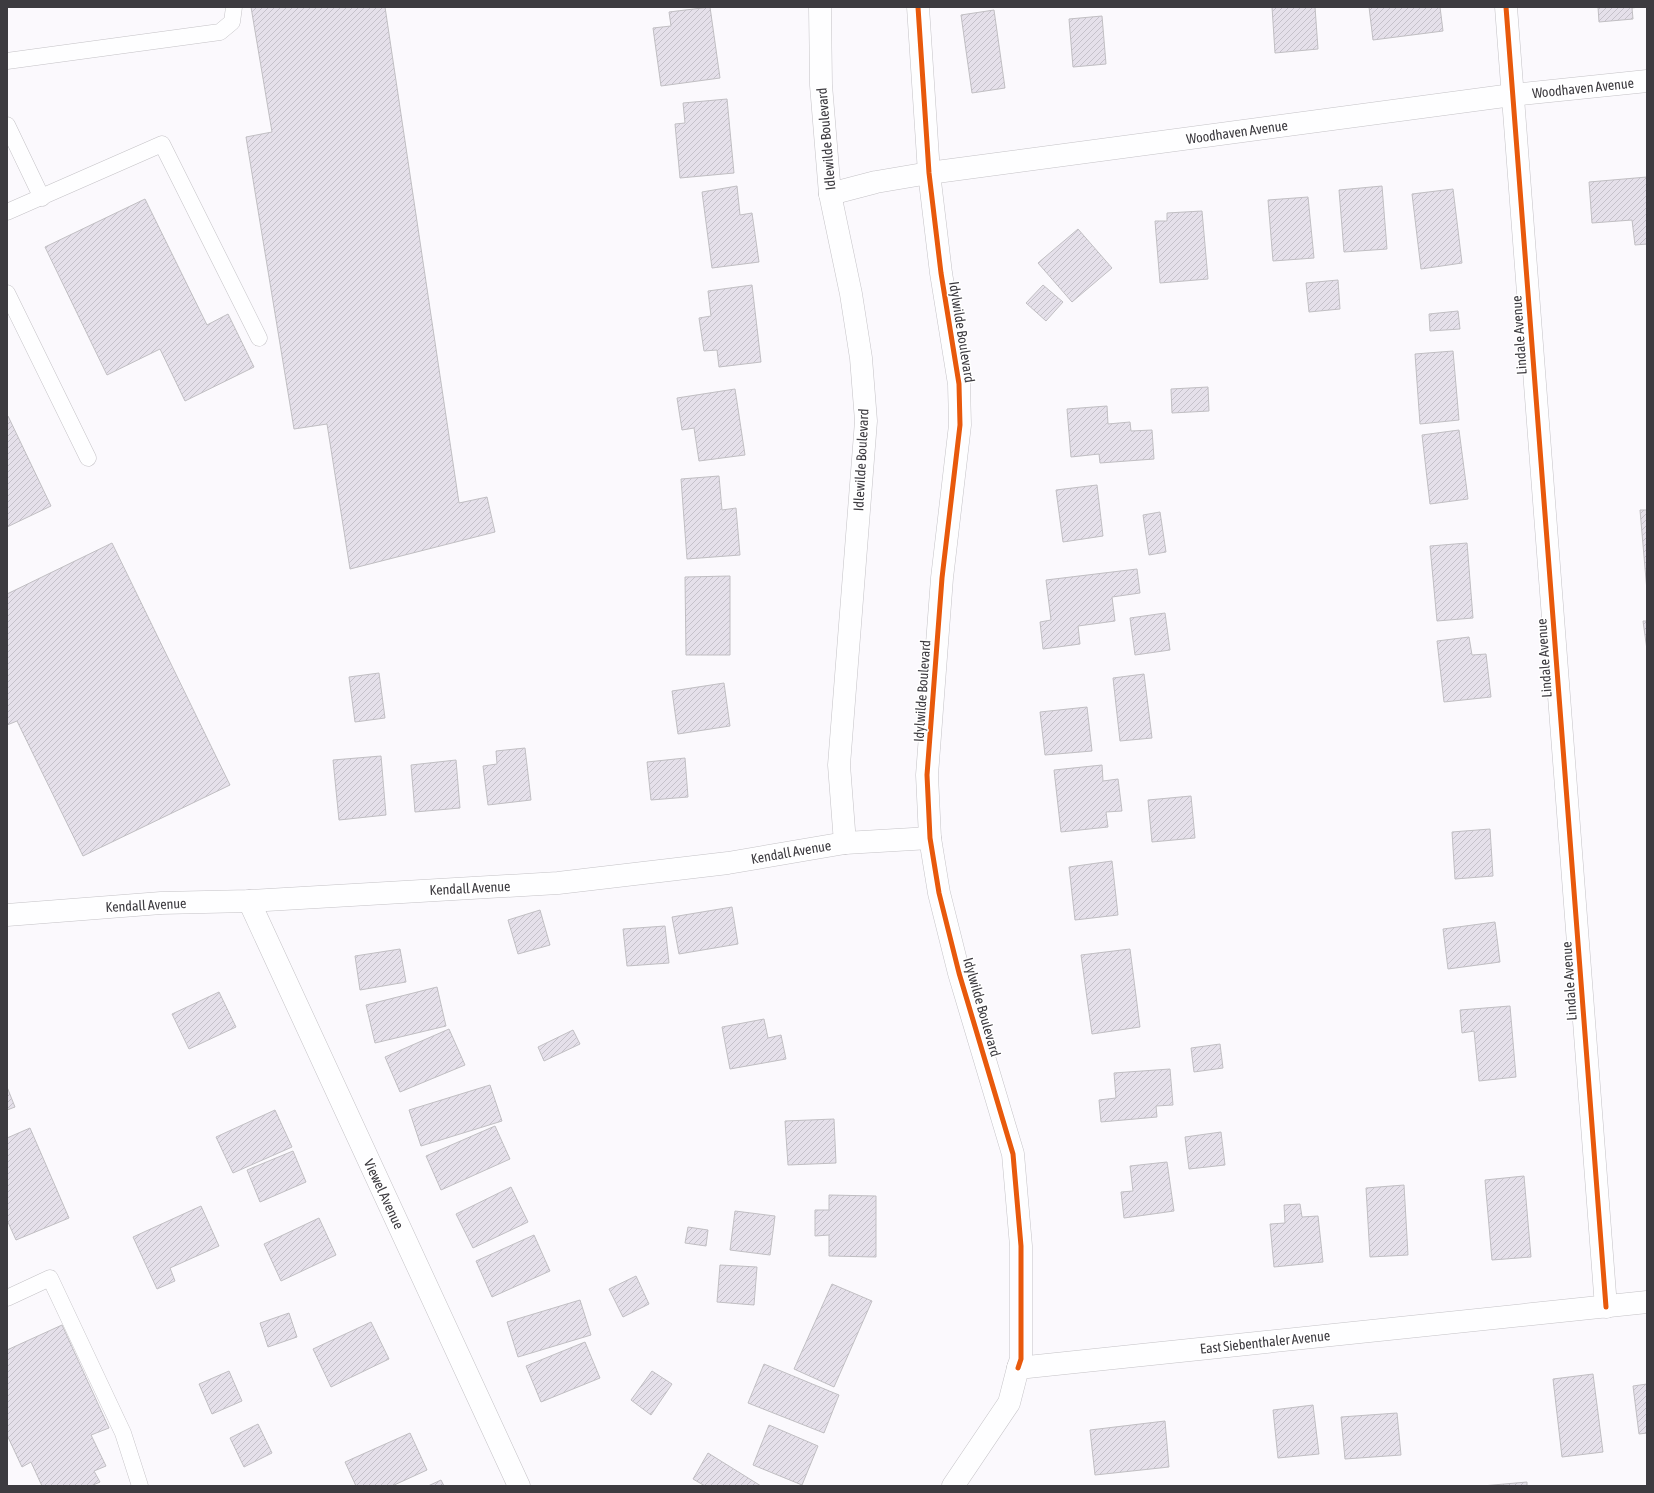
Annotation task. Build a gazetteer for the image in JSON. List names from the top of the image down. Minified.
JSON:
{"streets":{"street":["Woodhaven Avenue","Idlewilde Boulevard","Idylwilde Boulevard","Lindale Avenue","Kendall Avenue","Viewel Avenue","East Siebenthaler Avenue"]},"crossings":[["Woodhaven Avenue","Idlewilde Boulevard"],["Woodhaven Avenue","Idylwilde Boulevard"],["Woodhaven Avenue","Lindale Avenue"],["Idlewilde Boulevard","Kendall Avenue"],["Idylwilde Boulevard","Kendall Avenue"],["Idylwilde Boulevard","East Siebenthaler Avenue"],["Lindale Avenue","East Siebenthaler Avenue"],["Kendall Avenue","Viewel Avenue"]]}
